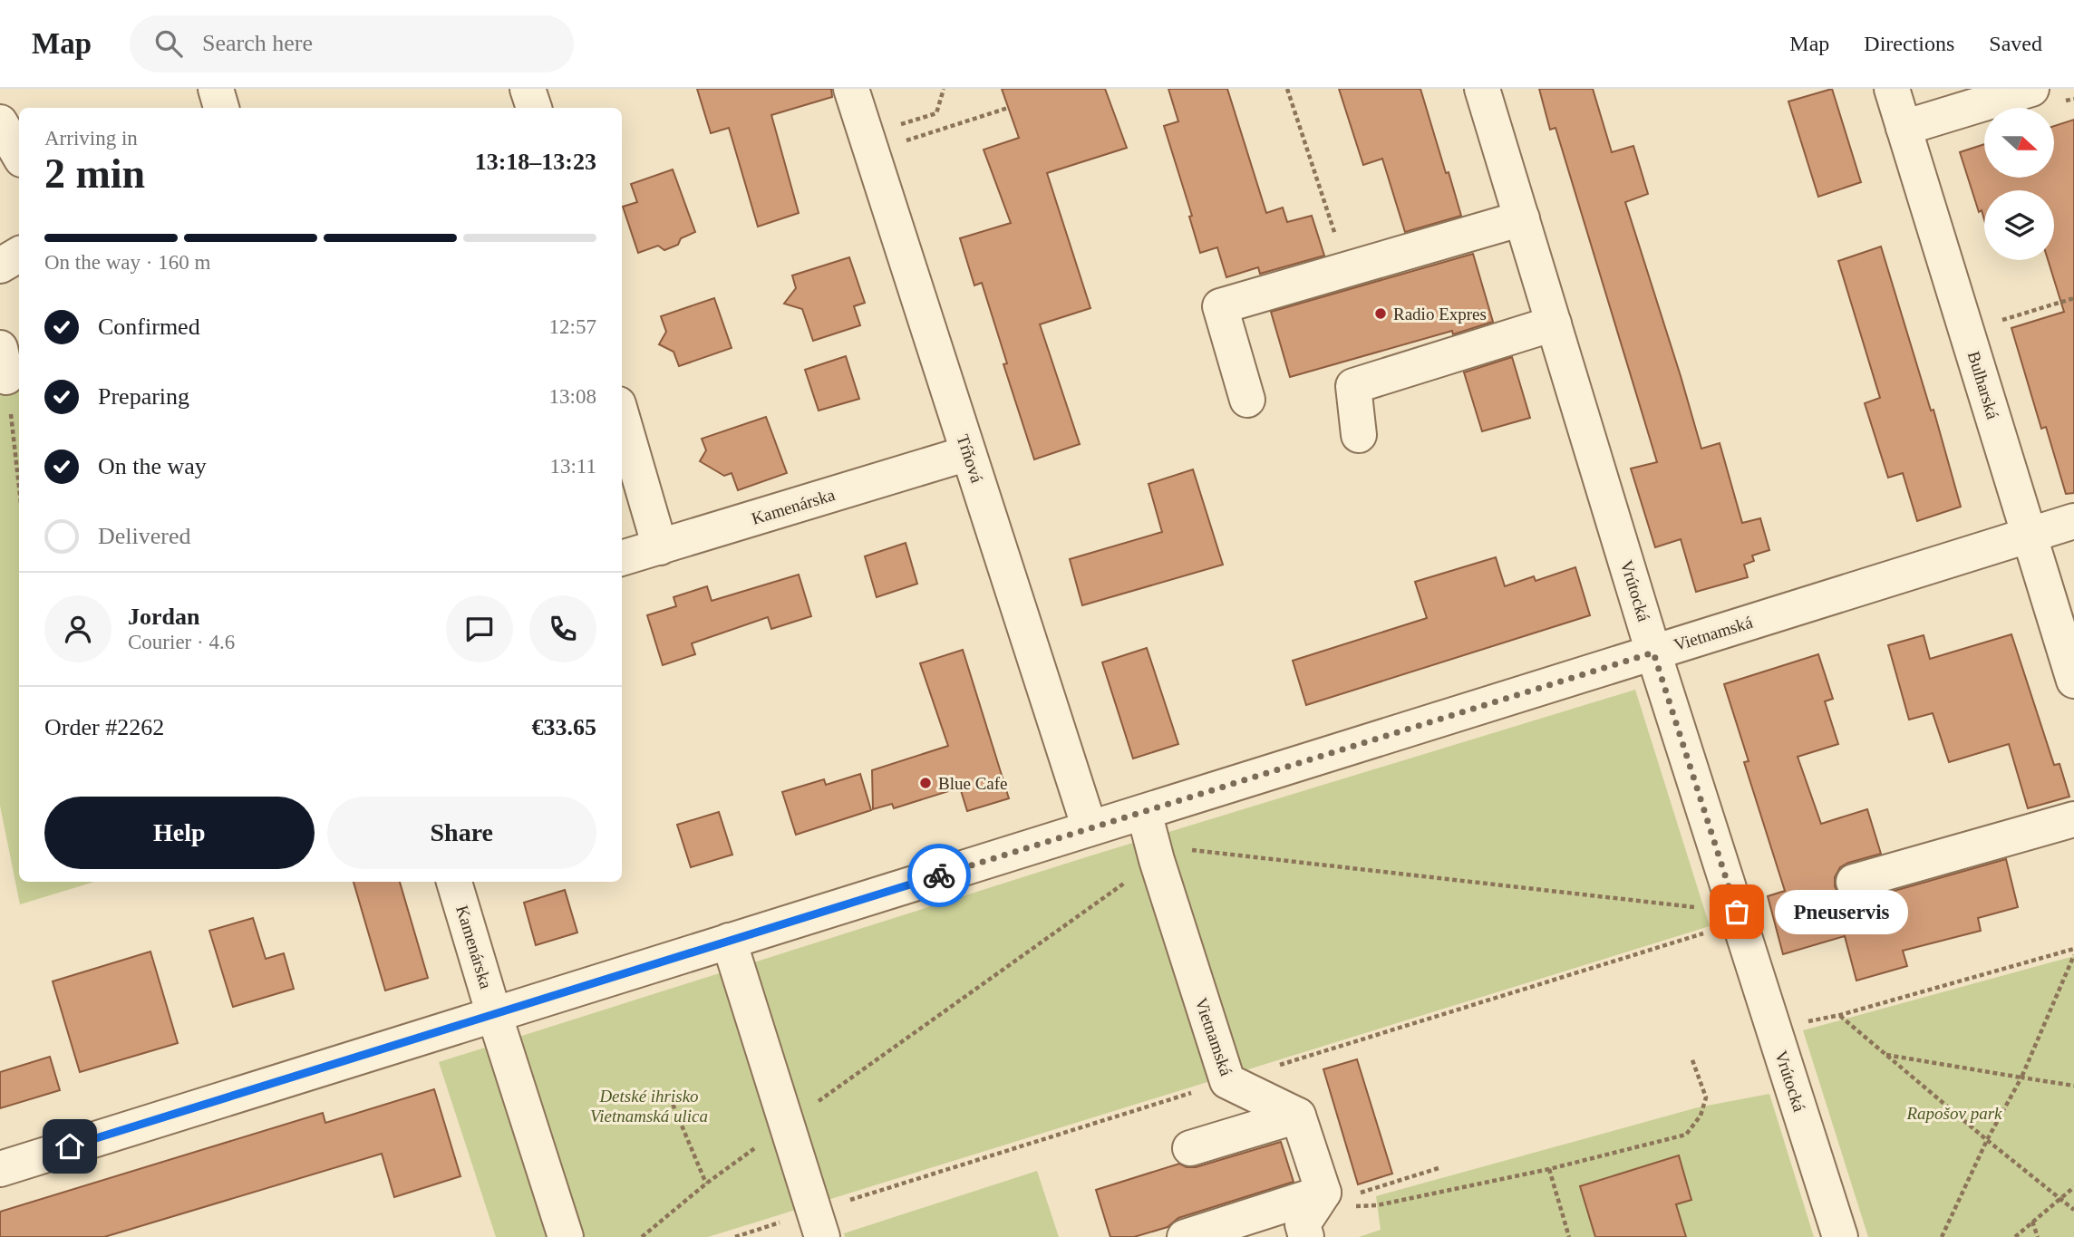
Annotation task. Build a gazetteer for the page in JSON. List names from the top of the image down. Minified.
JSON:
{"streets":{"street":["Bulharská","Tŕňová","Kamenárska","Vrútocká","Vietnamská"]},"crossings":[["Bulharská","Vietnamská"],["Tŕňová","Kamenárska"],["Tŕňová","Vietnamská"],["Kamenárska","Vietnamská"],["Vrútocká","Vietnamská"]],"parks":["Detské ihrisko Vietnamská ulica","Rapošov park"],"places":["Radio Expres","Blue Cafe","Pneuservis"],"north":"right","page":{"header":"Map","search":"Search here","nav":["Map","Directions","Saved"],"heading":["2 min","Arriving in","13:18–13:23"],"panel":["Jordan","Courier · 4.6","Order #2262","€33.65"],"bar":"On the way · 160 m","list":[["Confirmed","12:57"],["Preparing","13:08"],["On the way","13:11"],"Delivered"],"buttons":["Help","Share"],"bubble":"Pneuservis"}}
